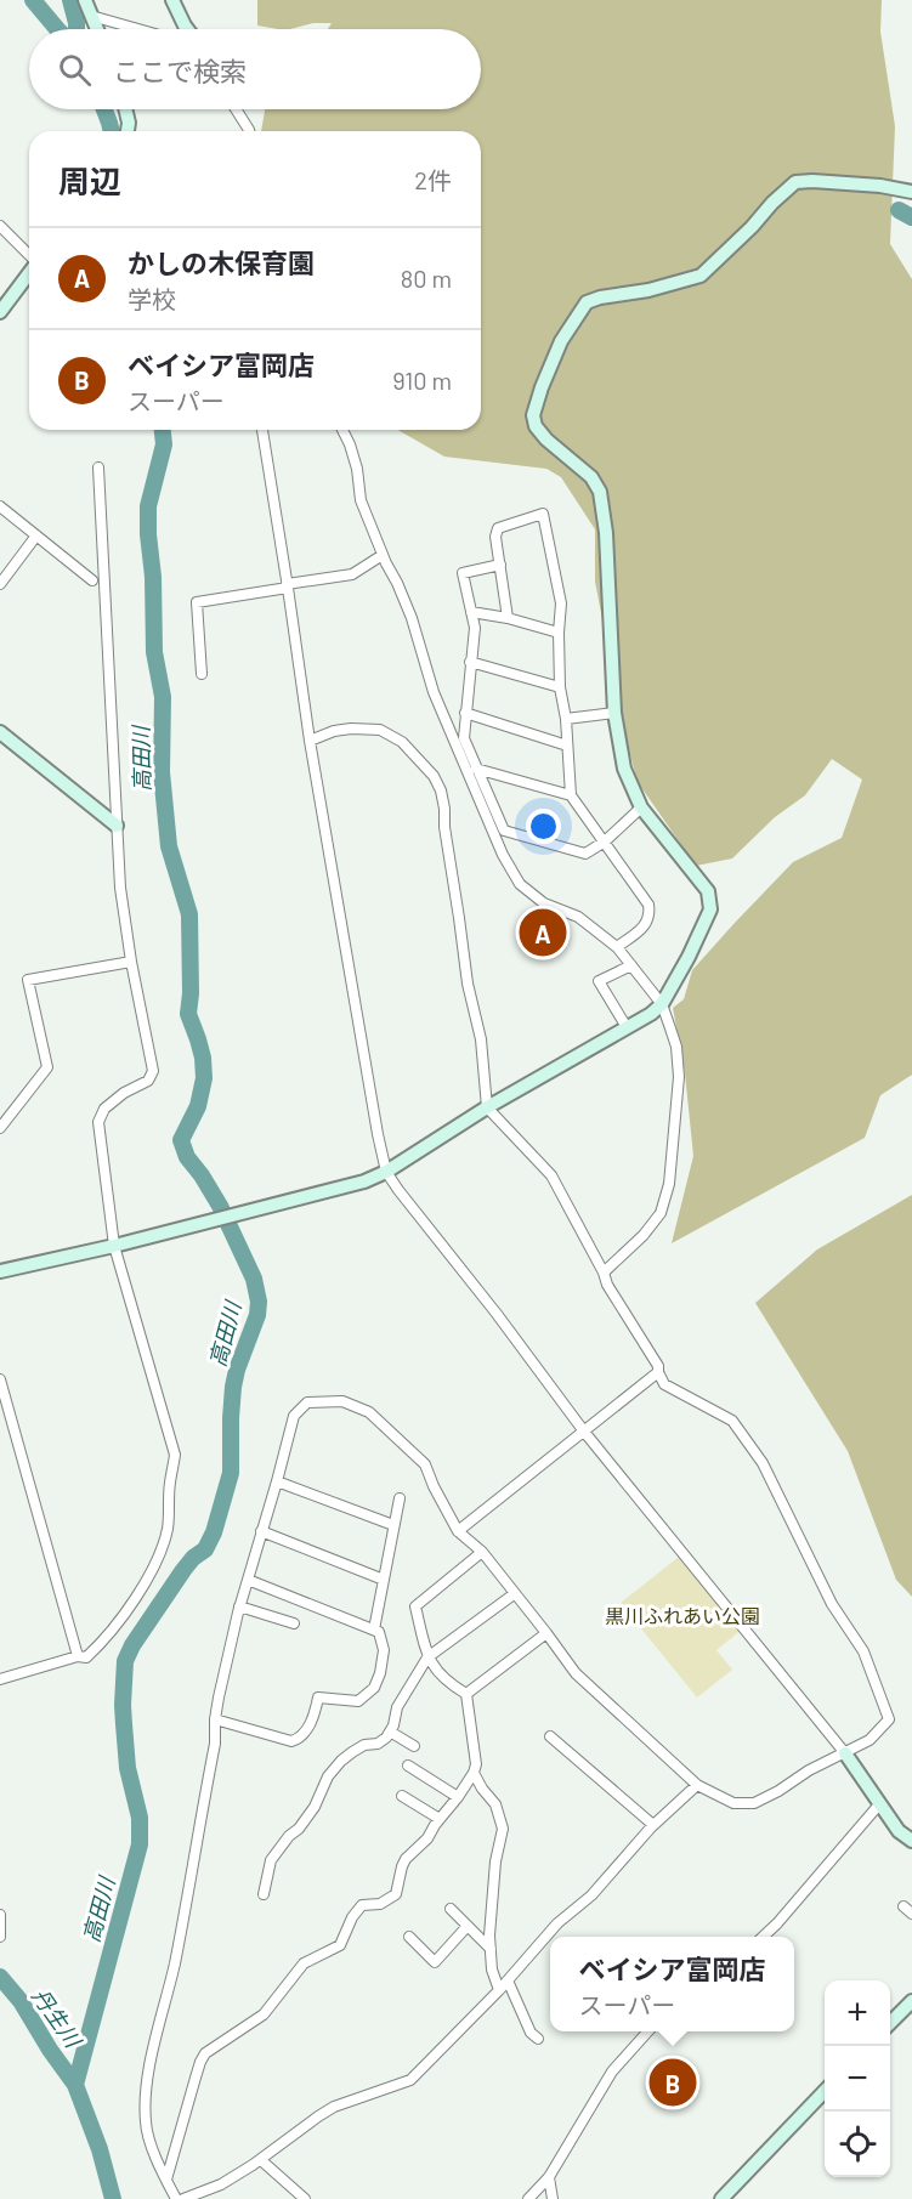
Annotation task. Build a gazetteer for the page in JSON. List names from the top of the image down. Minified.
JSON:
{"water":["高田川","丹生川"],"parks":["黒川ふれあい公園"],"page":{"search":"ここで検索","heading":["周辺","2件"],"list":[{"mark":"A","name":"かしの木保育園","note":"学校","value":"80 m"},{"mark":"B","name":"ベイシア富岡店","note":"スーパー","value":"910 m"}],"pins":["A","B"],"popup":["ベイシア富岡店","スーパー"],"map_buttons":["+","−"]}}
